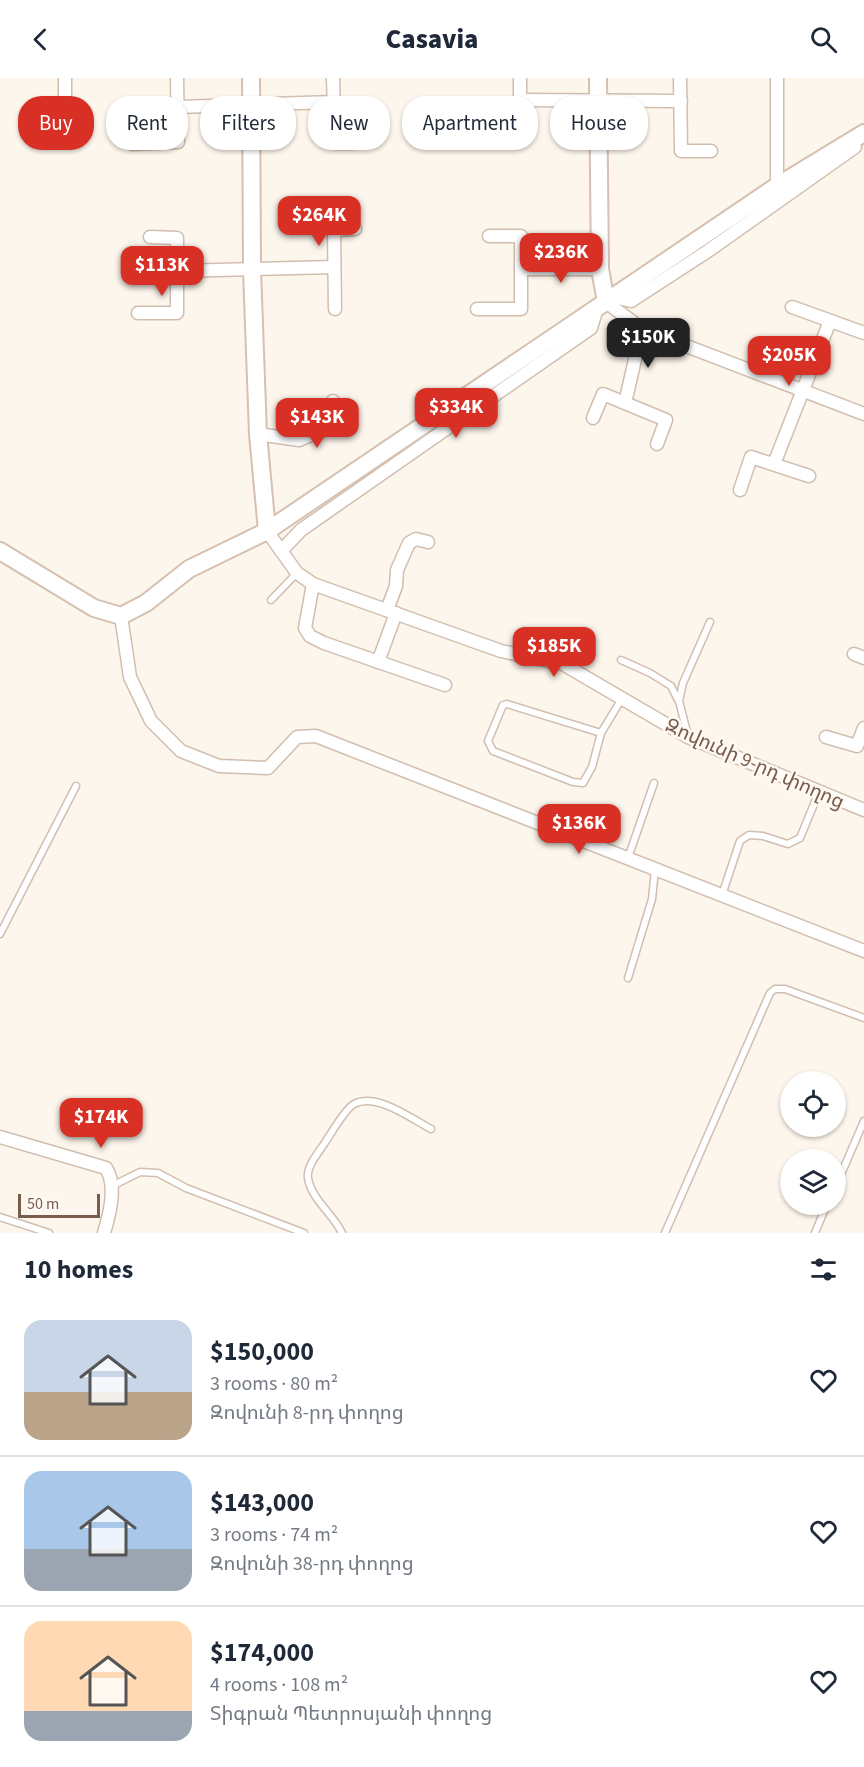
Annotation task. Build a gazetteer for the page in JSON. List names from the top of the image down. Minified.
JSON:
{"streets":{"street":["Զովունի 9-րդ փողոց"]},"scale_bar":"50 m","page":{"header":"Casavia","chip":["Buy","Rent","Filters","New","Apartment","House"],"price":["$264K","$236K","$113K","$150K","$205K","$334K","$143K","$185K","$136K","$174K"],"scale":"50 m","heading":"10 homes","list":[{"name":"$150,000","note":"3 rooms · 80 m² · Զովունի 8-րդ փողոց"},{"name":"$143,000","note":"3 rooms · 74 m² · Զովունի 38-րդ փողոց"},{"name":"$174,000","note":"4 rooms · 108 m² · Տիգրան Պետրոսյանի փողոց"}]}}
